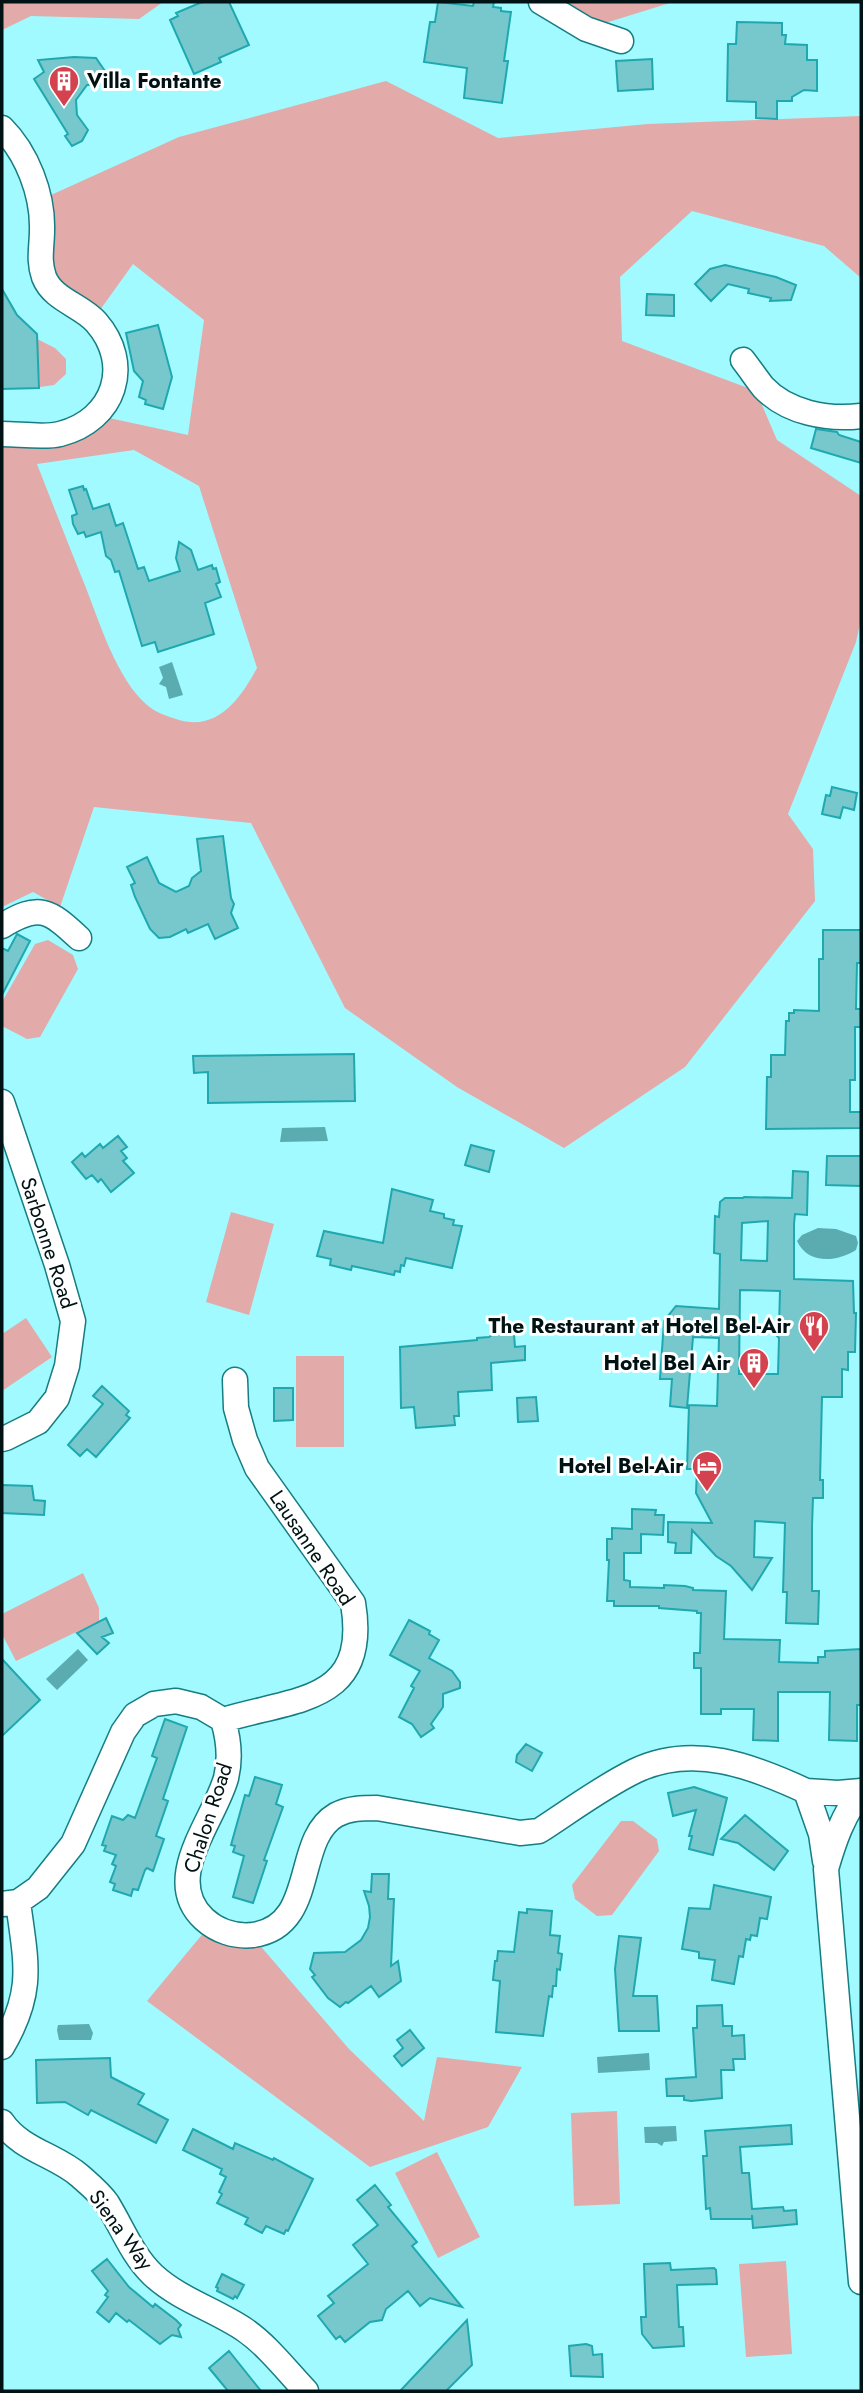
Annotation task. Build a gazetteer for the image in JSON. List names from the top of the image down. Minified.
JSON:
{"streets":{"street":["Sarbonne Road","Lausanne Road","Chalon Road","Siena Way"]},"crossings":[["Lausanne Road","Chalon Road"]],"places":{"building":["Villa Fontante","Hotel Bel Air"],"restaurant":["The Restaurant at Hotel Bel-Air"],"hotel":["Hotel Bel-Air"]}}
